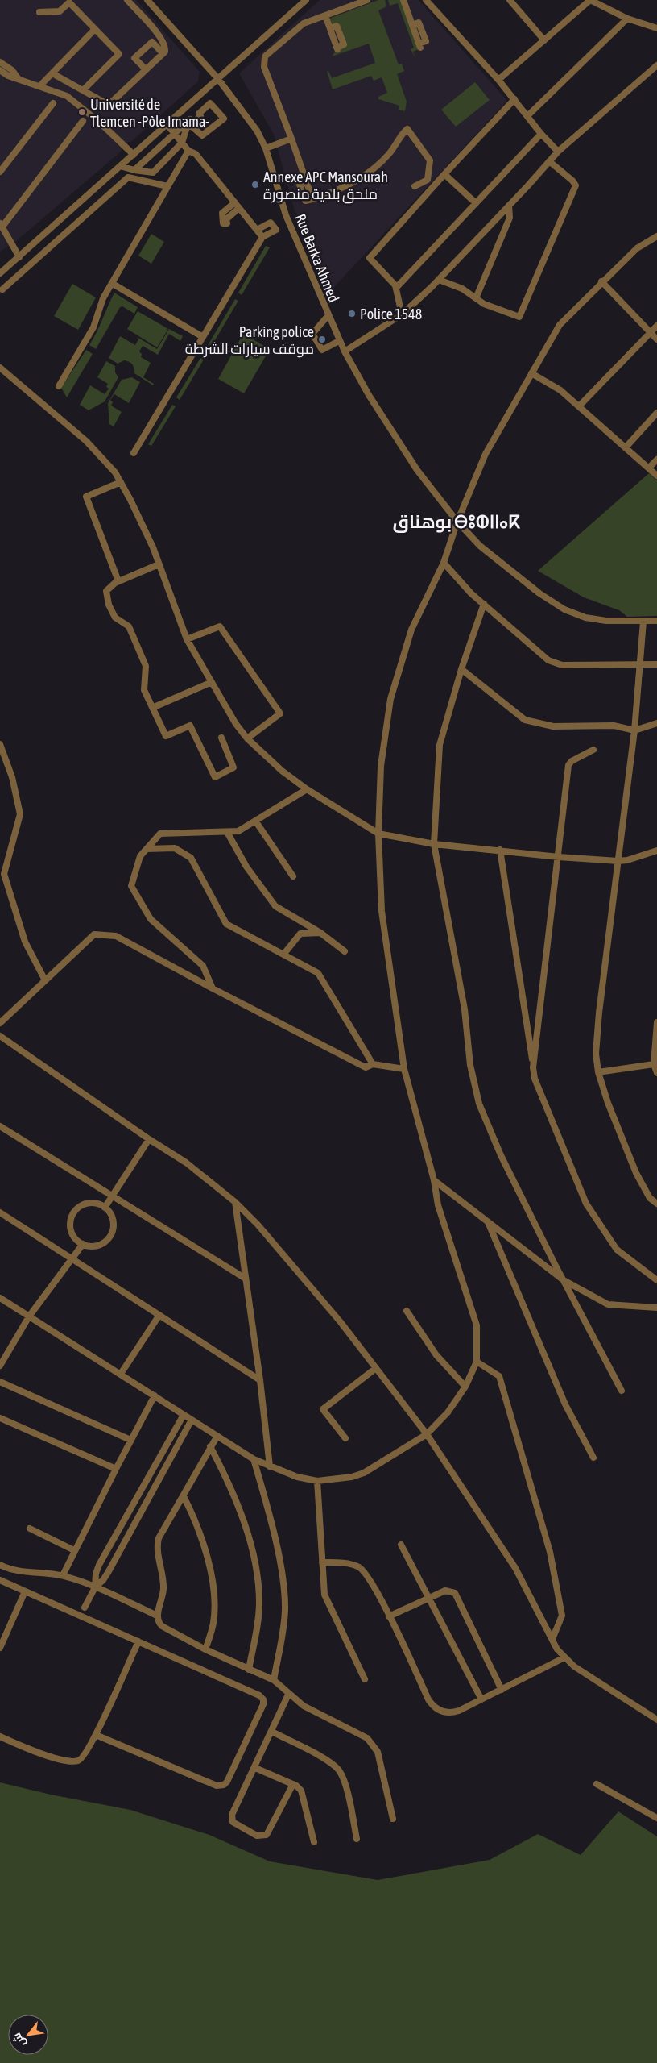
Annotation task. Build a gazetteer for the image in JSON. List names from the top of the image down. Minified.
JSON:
{"streets":{"street":["Rue Barka Ahmed"]},"districts":["بوهناق ⴱⵓⵀⵏⵏⴰⴽ"],"places":["Université de Tlemcen -Pôle Imama-","Annexe APC Mansourah ملحق بلدية منصورة","Police 1548","Parking police موقف سيارات الشرطة"],"north":"bottom left"}
